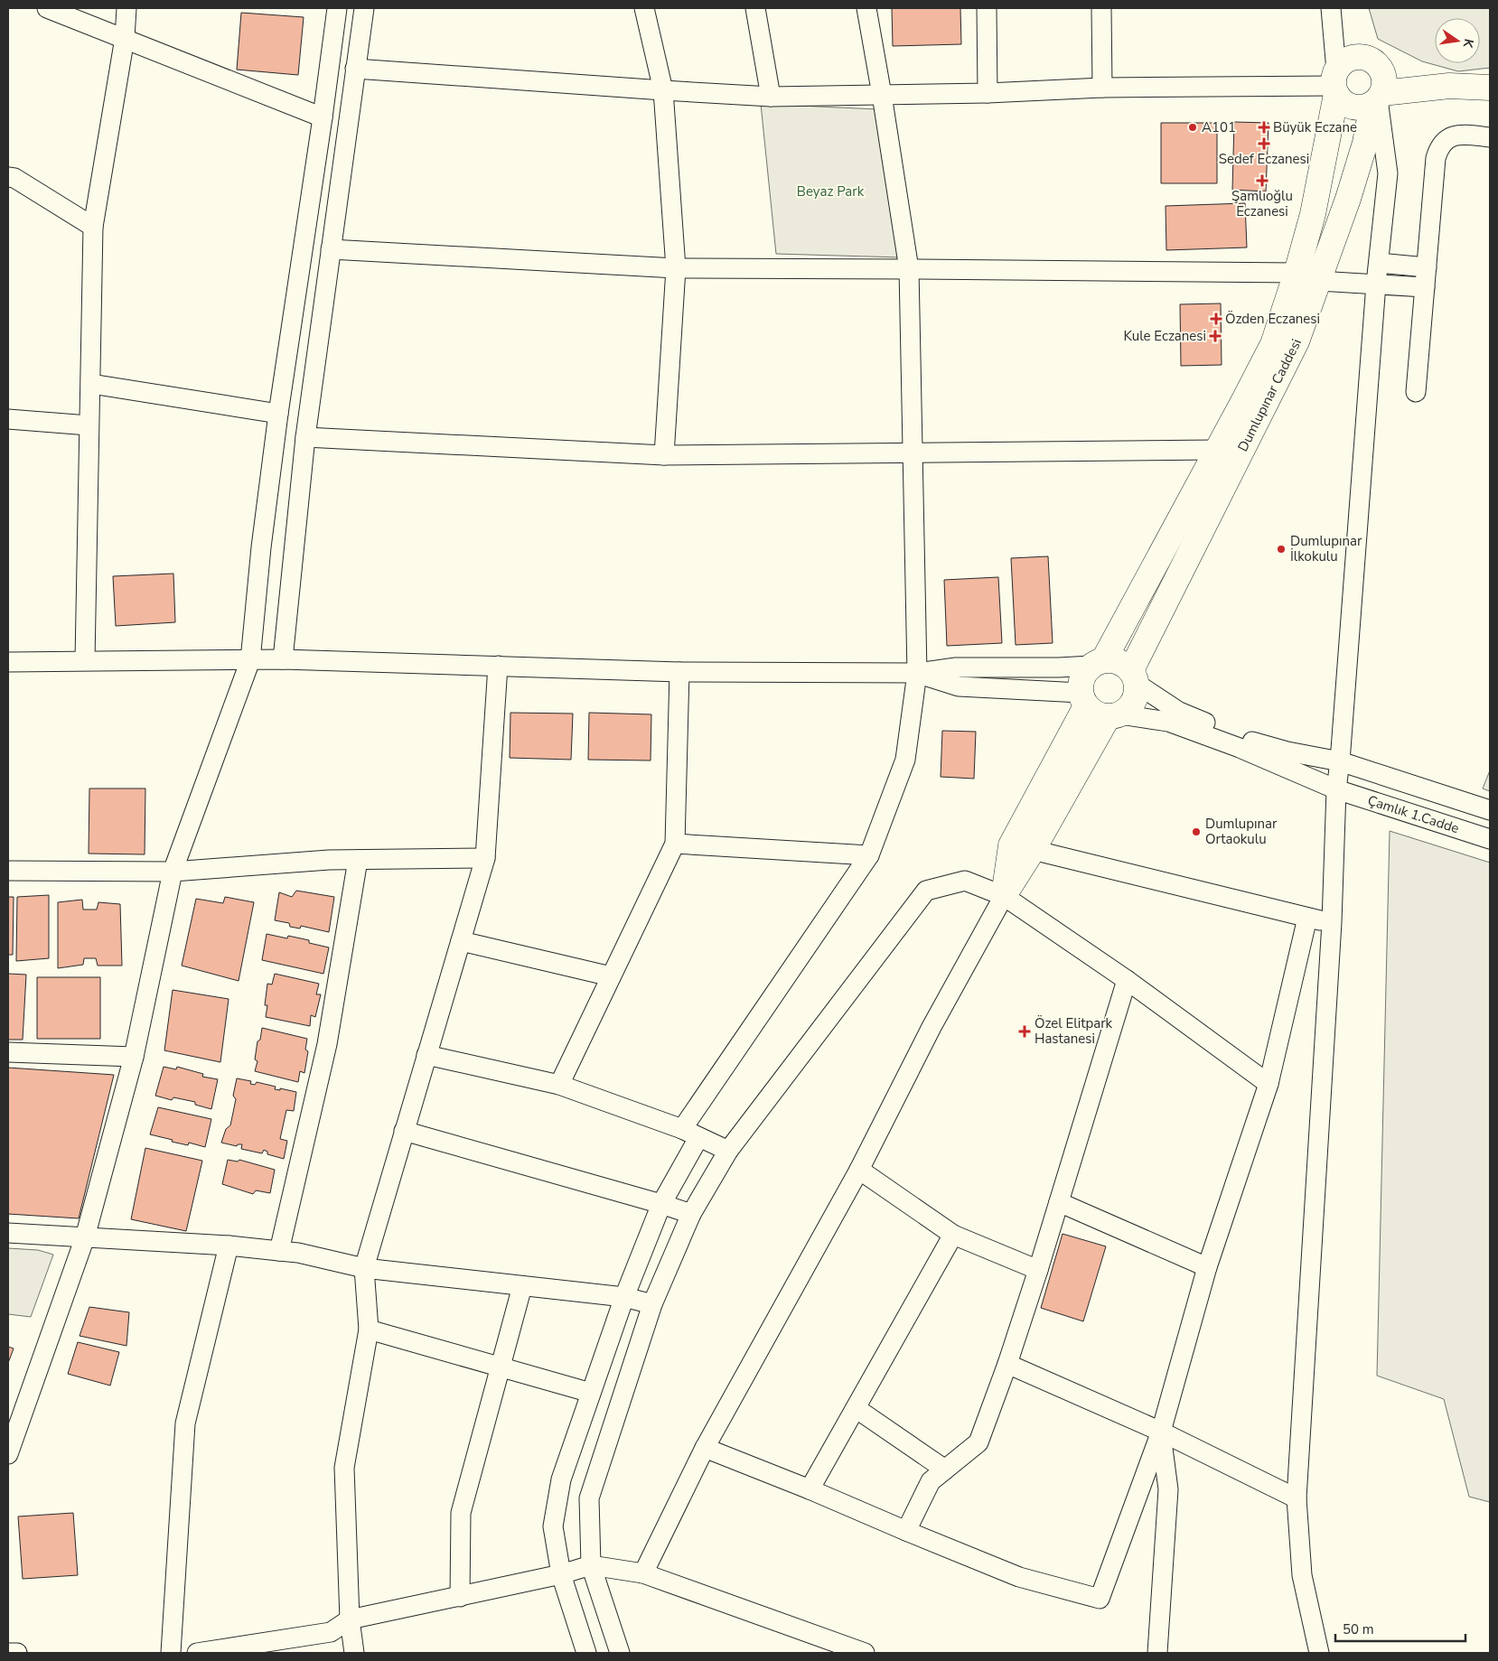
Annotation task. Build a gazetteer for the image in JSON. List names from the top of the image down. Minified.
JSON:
{"streets":{"main road":["Dumlupınar Caddesi"],"street":["Çamlık 1.Cadde"]},"crossings":[["Dumlupınar Caddesi","Çamlık 1.Cadde"]],"parks":["Beyaz Park"],"places":{"other":["A101","Dumlupınar İlkokulu","Dumlupınar Ortaokulu"],"health":["Büyük Eczane","Sedef Eczanesi","Şamlıoğlu Eczanesi","Özden Eczanesi","Kule Eczanesi","Özel Elitpark Hastanesi"]},"scale_bar":"50 m","north":"right"}
